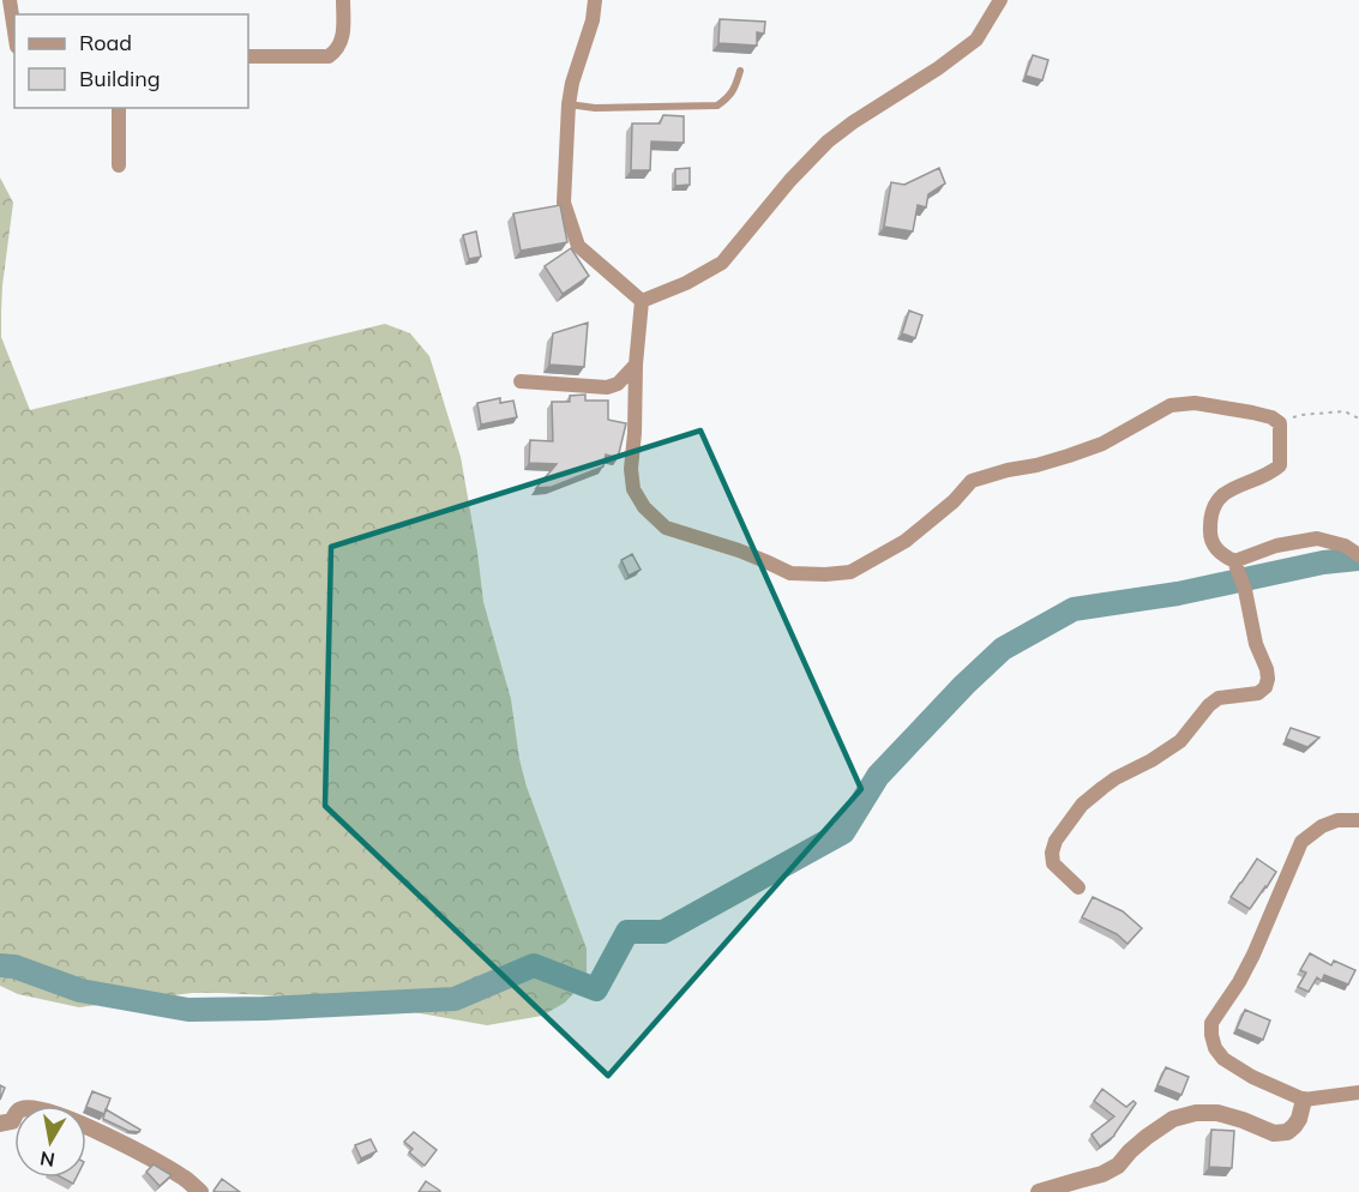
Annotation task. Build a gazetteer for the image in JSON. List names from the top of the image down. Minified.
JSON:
{"legend":["Road","Building"],"north":"bottom"}
